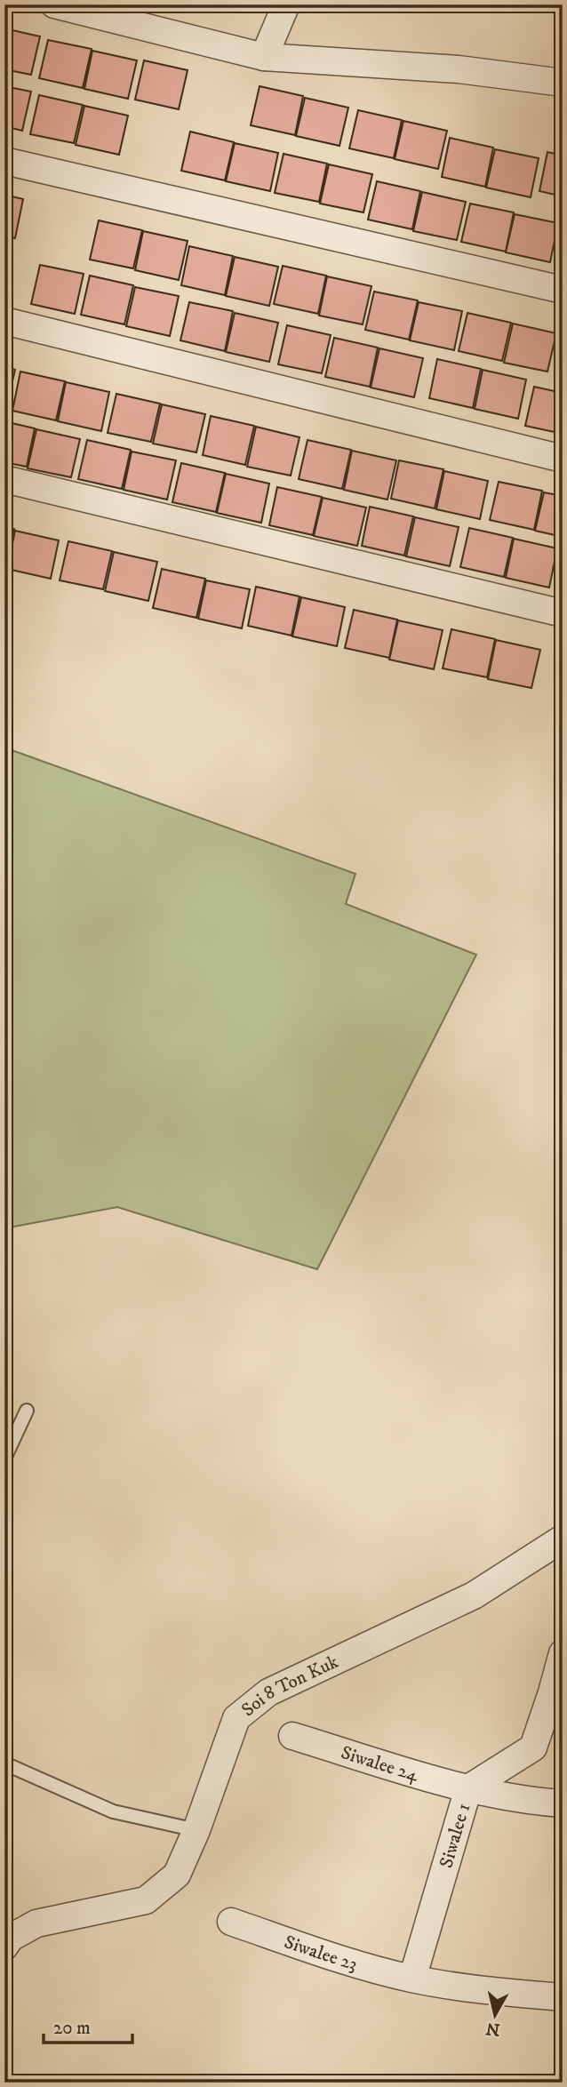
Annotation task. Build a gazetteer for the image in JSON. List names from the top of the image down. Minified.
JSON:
{"streets":{"street":["Soi 8 Ton Kuk","Siwalee 24","Siwalee 1","Siwalee 23"]},"crossings":[["Siwalee 24","Siwalee 1"],["Siwalee 1","Siwalee 23"]],"scale_bar":"20 m","north":"bottom"}
